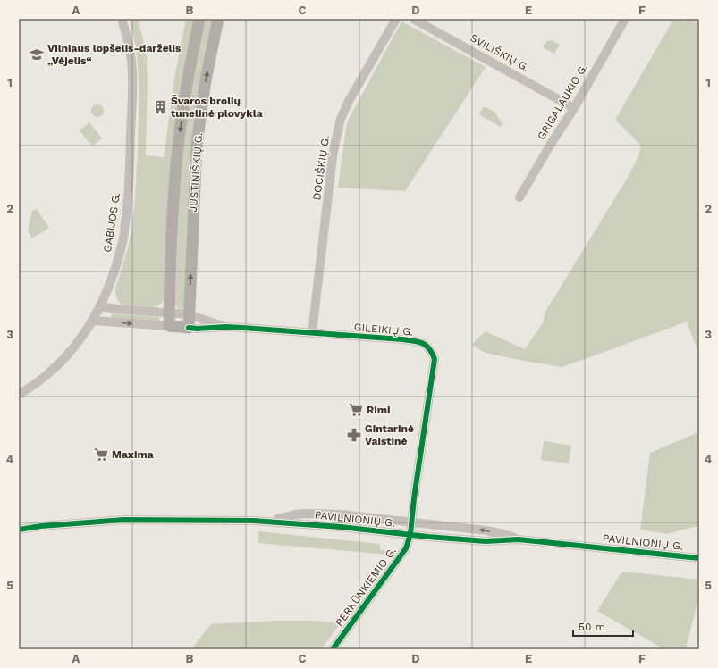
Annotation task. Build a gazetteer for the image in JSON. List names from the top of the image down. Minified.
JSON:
{"streets":{"main road":["JUSTINIŠKIŲ G.","GILEIKIŲ G."],"street":["SVILIŠKIŲ G.","GRIGALAUKIO G.","DOCIŠKIŲ G.","GABIJOS G.","PAVILNIONIŲ G.","PERKŪNKIEMIO G."]},"crossings":[["SVILIŠKIŲ G.","GRIGALAUKIO G."],["DOCIŠKIŲ G.","GILEIKIŲ G."],["JUSTINIŠKIŲ G.","GILEIKIŲ G."],["GABIJOS G.","GILEIKIŲ G."],["GILEIKIŲ G.","PAVILNIONIŲ G."],["GILEIKIŲ G.","PERKŪNKIEMIO G."],["PAVILNIONIŲ G.","PERKŪNKIEMIO G."]],"places":{"school or university":["Vilniaus lopšelis-darželis „Vėjelis“"],"building":["Švaros brolių tunelinė plovykla"],"supermarket":["Rimi","Maxima"],"pharmacy":["Gintarinė Vaistinė"]},"scale_bar":"50 m","grid":{"columns":["A","B","C","D","E","F"],"rows":["1","2","3","4","5"]}}
